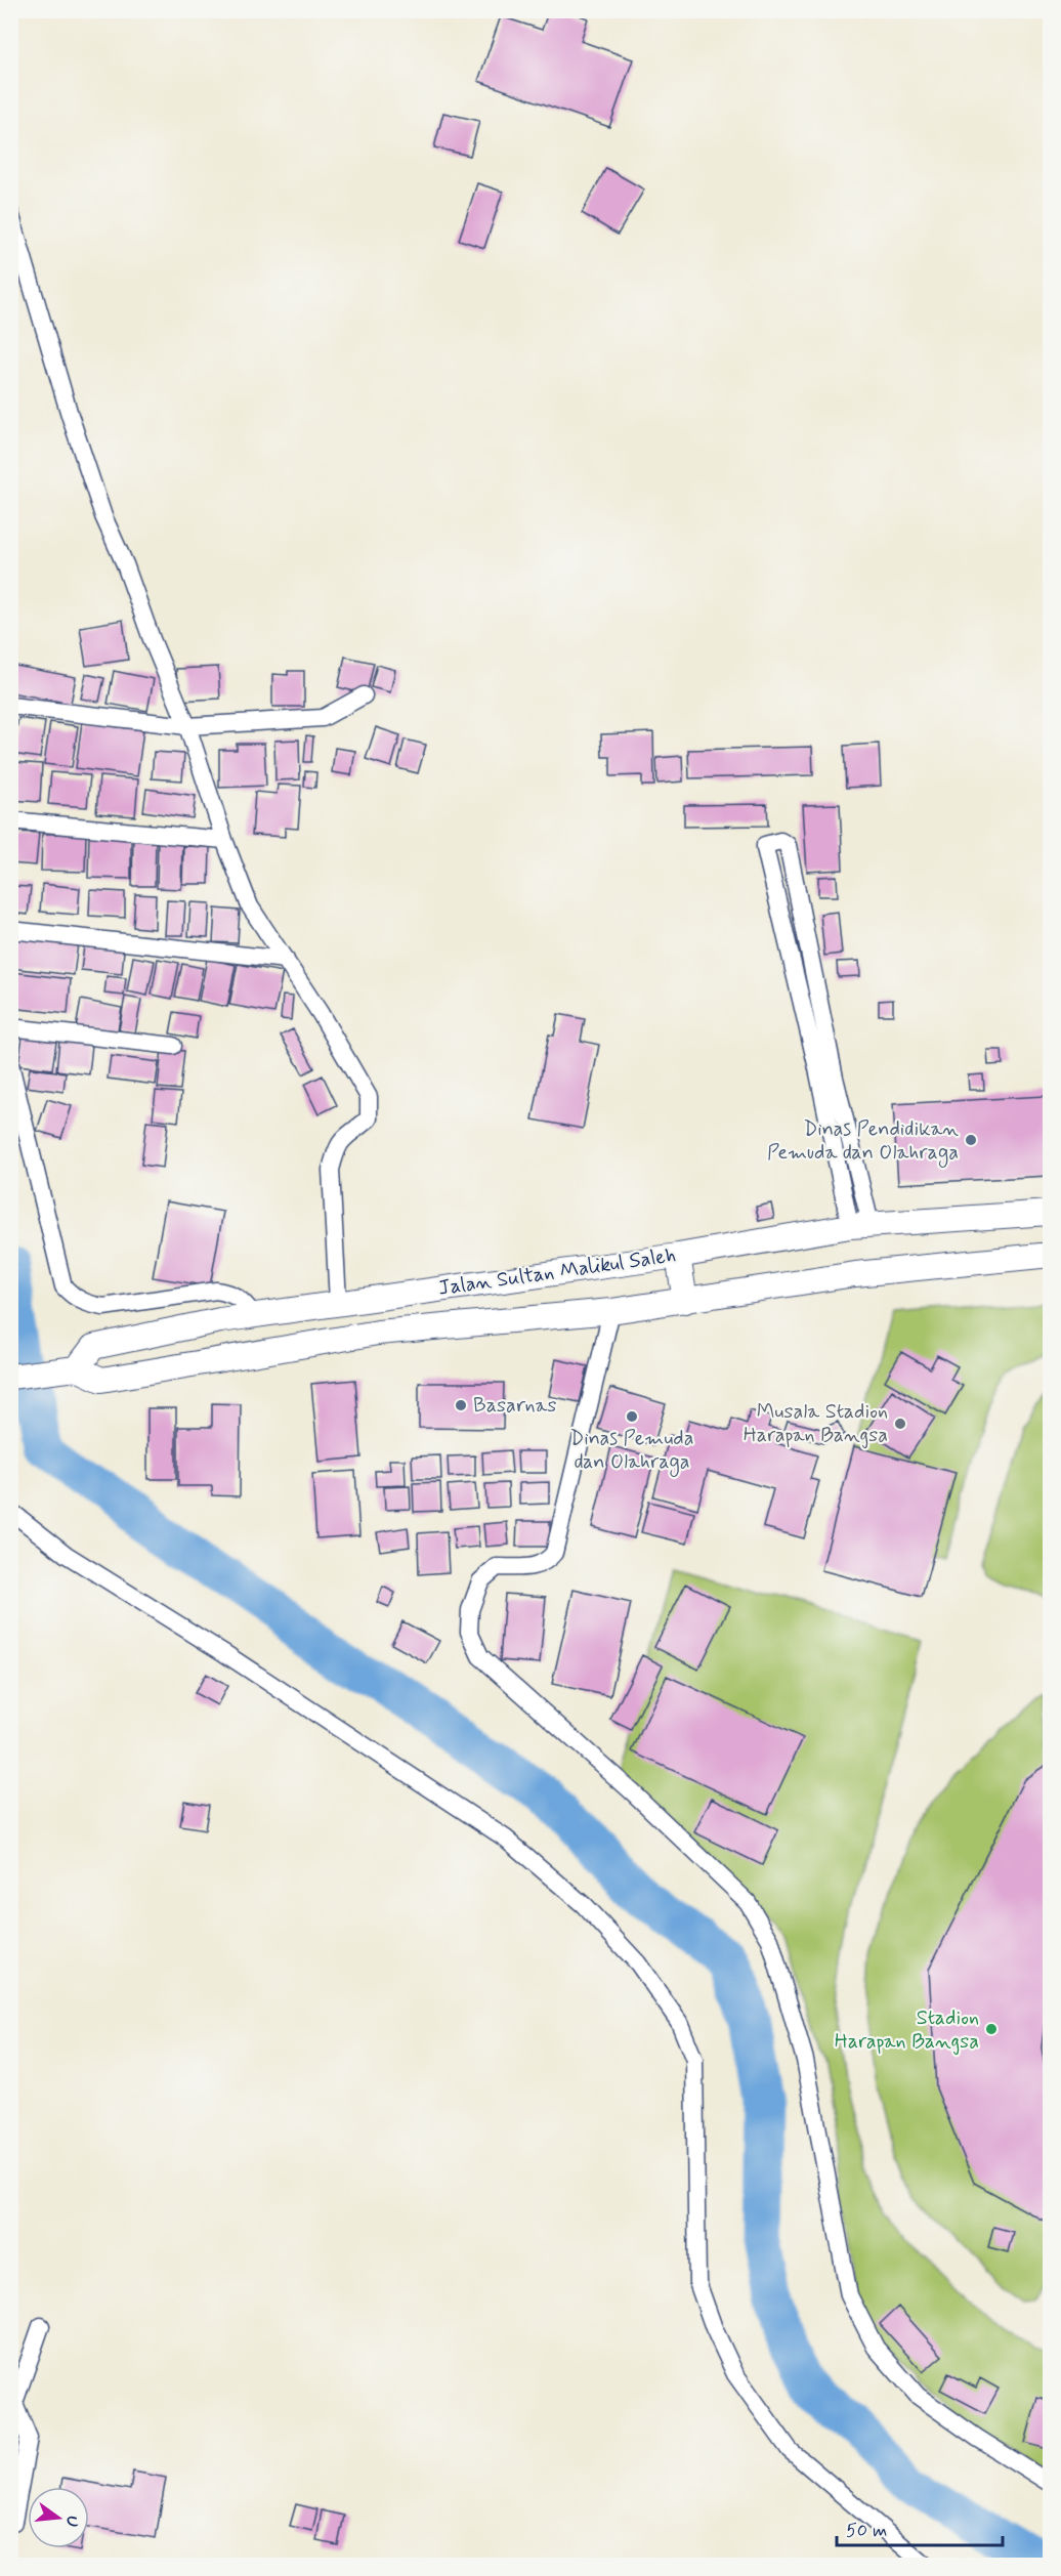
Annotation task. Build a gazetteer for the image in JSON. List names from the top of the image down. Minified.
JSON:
{"streets":{"main road":["Jalan Sultan Malikul Saleh"]},"places":["Dinas Pendidikan Pemuda dan Olahraga","Basarnas","Dinas Pemuda dan Olahraga","Musala Stadion Harapan Bangsa","Stadion Harapan Bangsa"],"scale_bar":"50 m","north":"right"}
